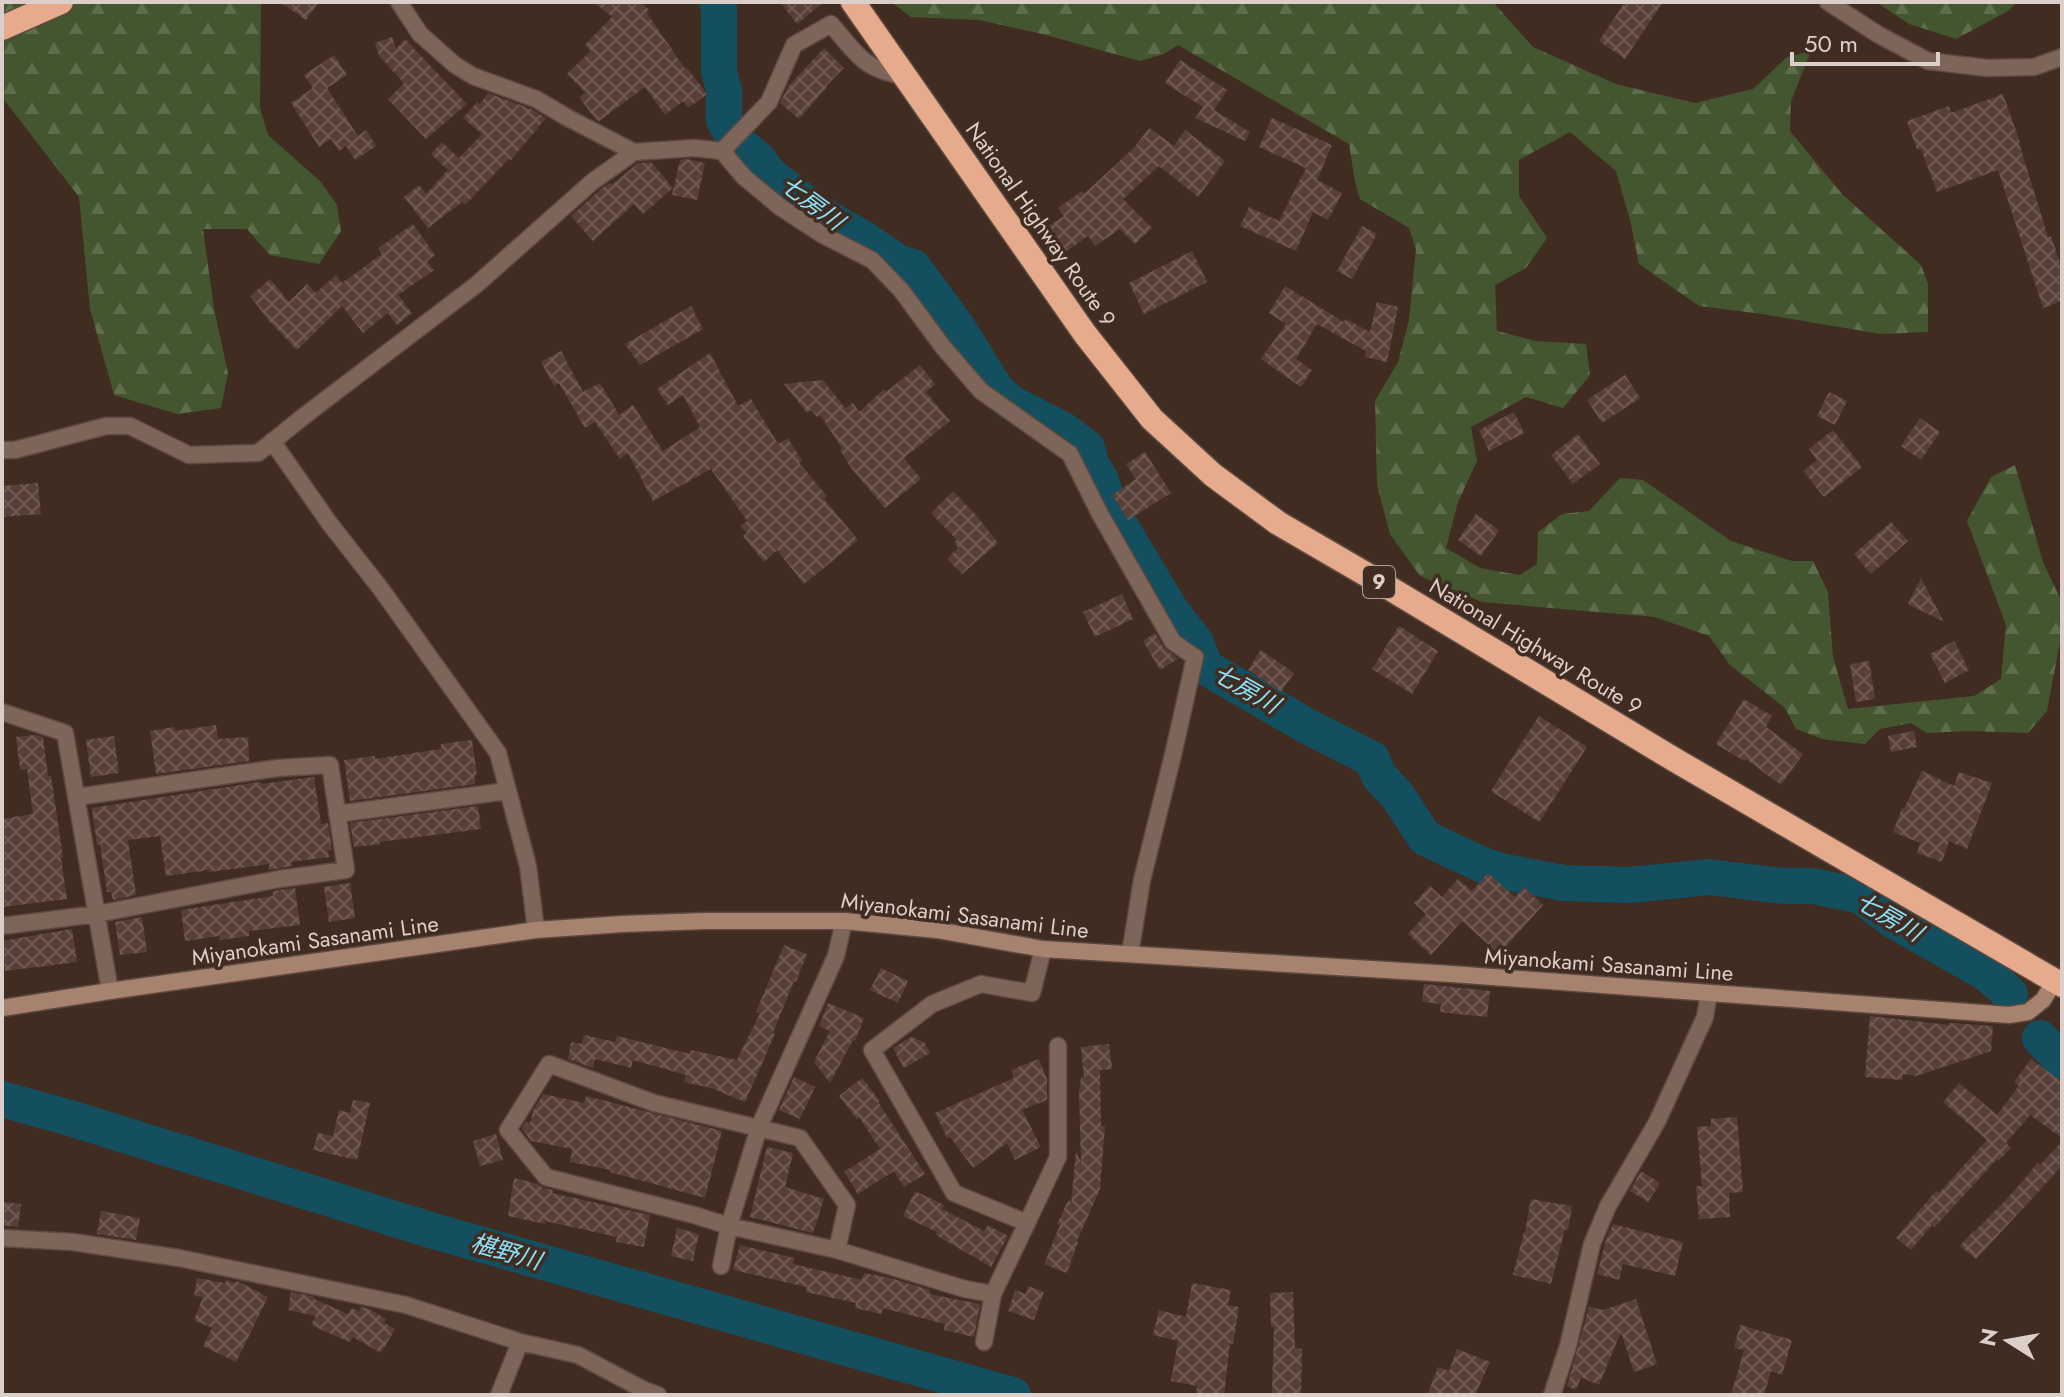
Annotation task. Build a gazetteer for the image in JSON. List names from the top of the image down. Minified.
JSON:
{"streets":{"highway":["National Highway Route 9","9"],"main road":["Miyanokami Sasanami Line"]},"crossings":[["National Highway Route 9","Miyanokami Sasanami Line"]],"water":["七房川","椹野川"],"scale_bar":"50 m","north":"left"}
